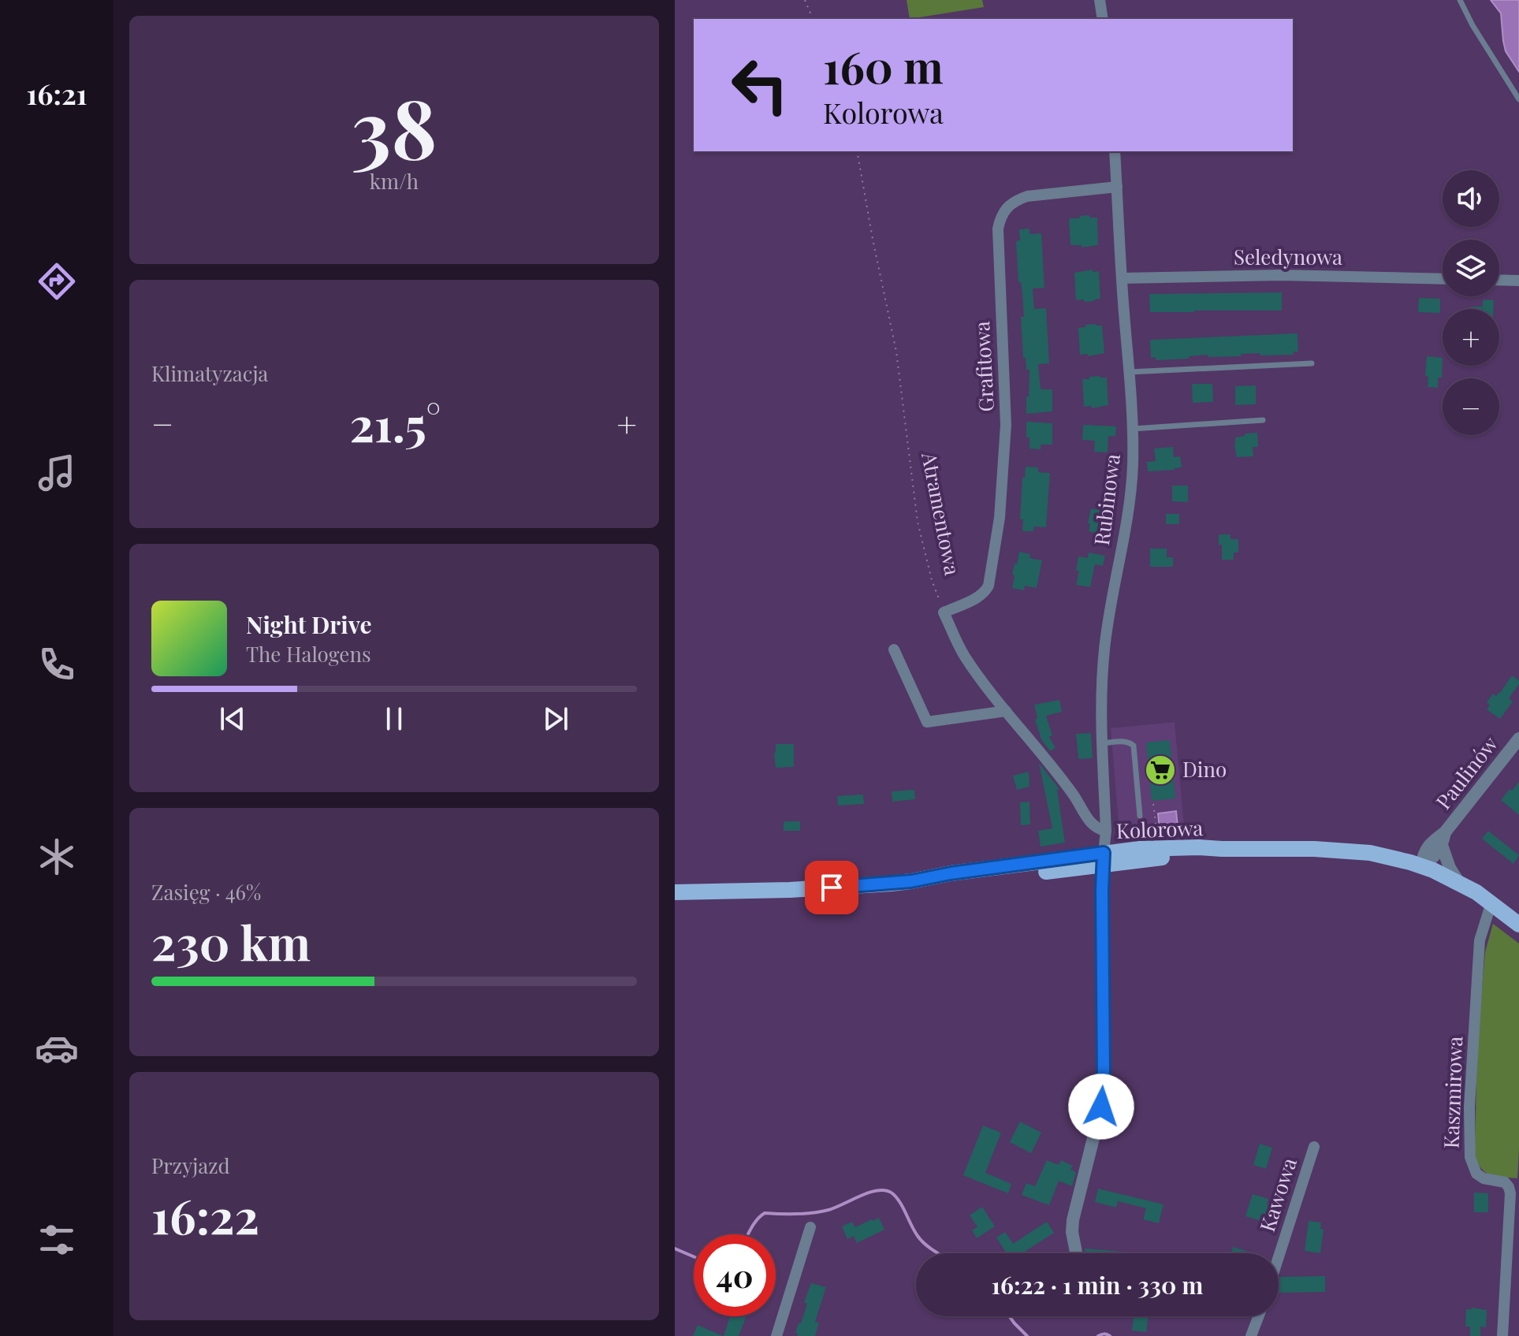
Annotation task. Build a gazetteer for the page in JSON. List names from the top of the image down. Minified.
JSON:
{"streets":{"main road":["Kolorowa"],"street":["Seledynowa","Grafitowa","Rubinowa","Paulinów","Kaszmirowa","Kawowa"],"path":["Atramentowa"]},"crossings":[["Seledynowa","Rubinowa"],["Grafitowa","Rubinowa"],["Grafitowa","Atramentowa"],["Rubinowa","Kolorowa"],["Paulinów","Kolorowa"],["Kolorowa","Kaszmirowa"]],"places":{"supermarket":["Dino"]},"page":{"tabs":"16:21","tile":[["38","km/h"],"Klimatyzacja",["Zasięg · 46%","230 km"],["Przyjazd","16:22"]],"turn":["160 m","Kolorowa"],"map_buttons":["+","−"],"heat":["−","21.5°","+"],"song":["Night Drive","The Halogens"],"limit":"40","trip":"16:22 · 1 min · 330 m"}}
